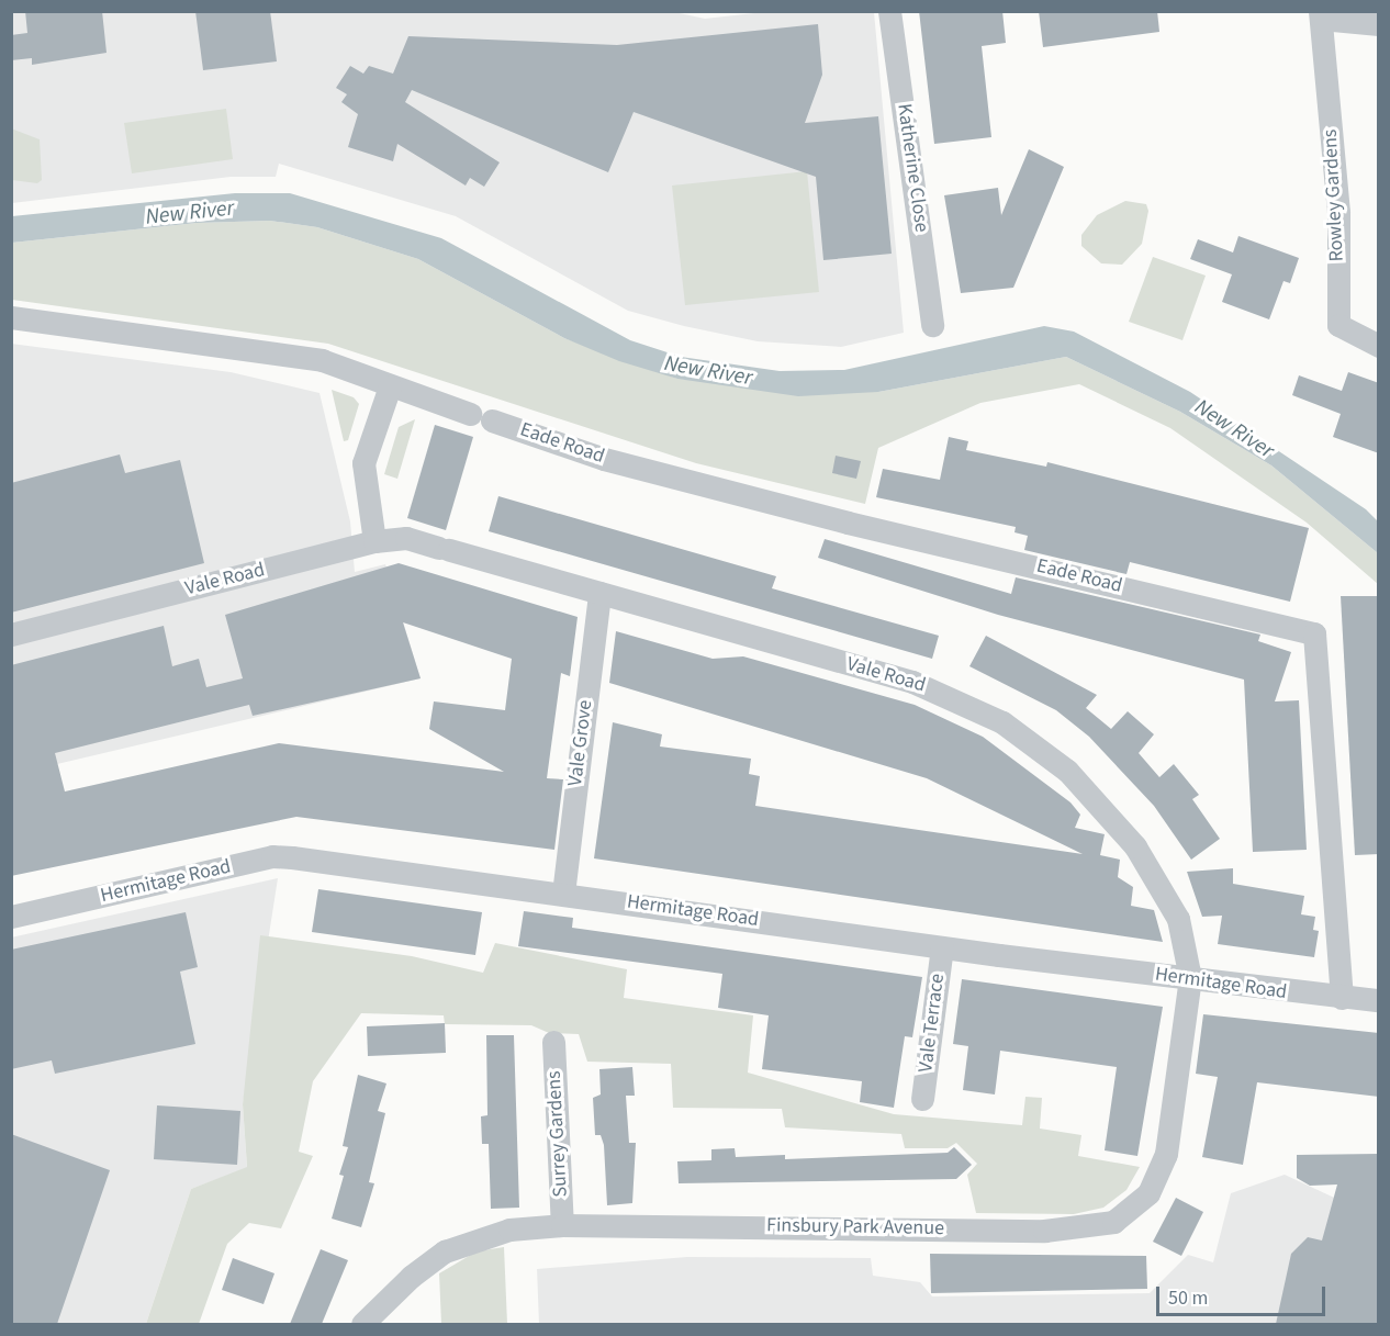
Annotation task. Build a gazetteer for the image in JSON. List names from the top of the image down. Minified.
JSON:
{"streets":{"street":["Katherine Close","Rowley Gardens","Eade Road","Vale Road","Vale Grove","Hermitage Road","Vale Terrace","Surrey Gardens","Finsbury Park Avenue"]},"crossings":[["Eade Road","Hermitage Road"],["Vale Road","Vale Grove"],["Vale Road","Hermitage Road"],["Vale Road","Finsbury Park Avenue"],["Vale Grove","Hermitage Road"],["Hermitage Road","Vale Terrace"],["Hermitage Road","Finsbury Park Avenue"],["Surrey Gardens","Finsbury Park Avenue"]],"water":["New River"],"scale_bar":"50 m"}
